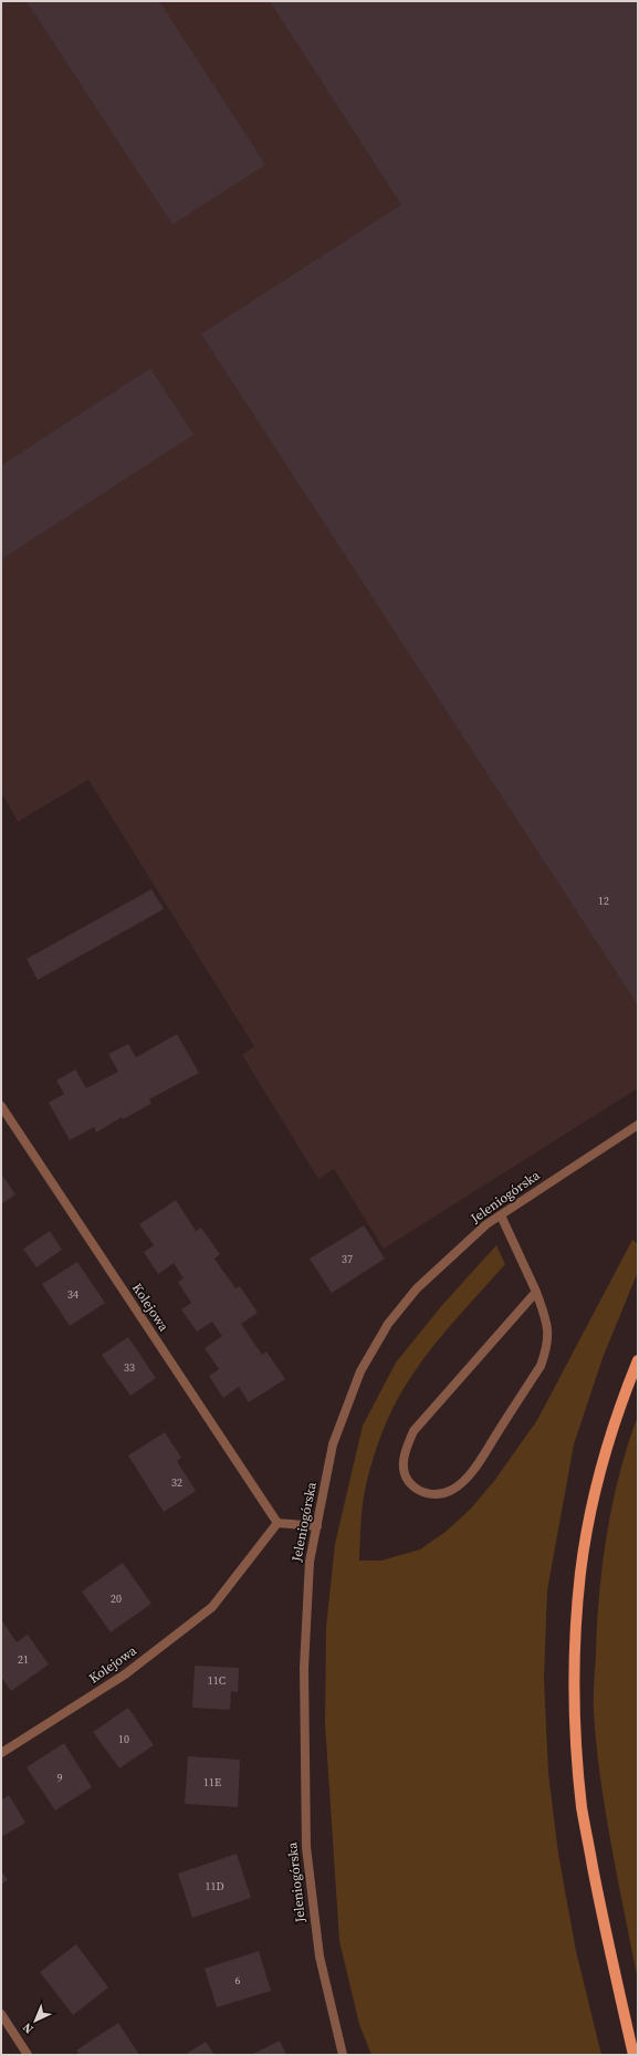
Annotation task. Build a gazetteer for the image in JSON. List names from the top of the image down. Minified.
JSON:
{"streets":{"street":["Jeleniogórska","Kolejowa"]},"house_numbers":["12","37","34","33","32","20","21","11C","10","9","11E","11D","6"],"north":"bottom left"}
